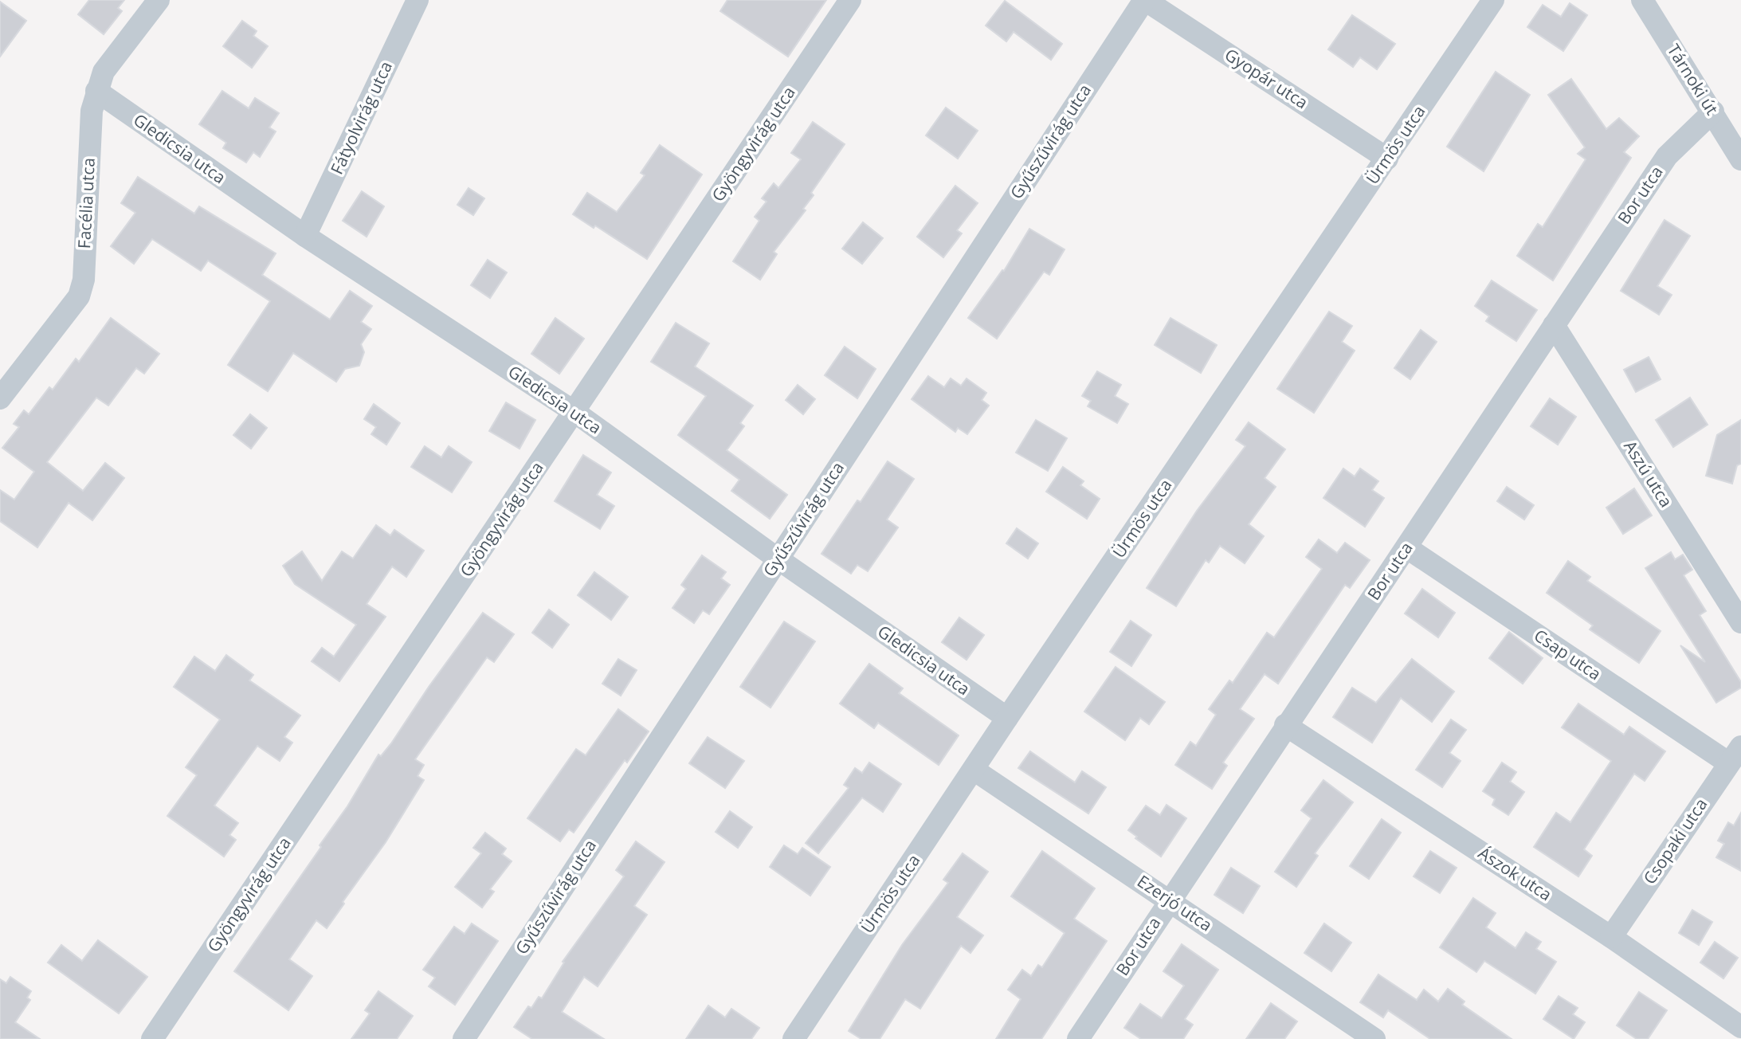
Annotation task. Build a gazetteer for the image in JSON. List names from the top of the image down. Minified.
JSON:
{"streets":{"street":["Gyopár utca","Tárnoki út","Fátyolvirág utca","Gyűszűvirág utca","Gyöngyvirág utca","Ürmös utca","Gledicsia utca","Bor utca","Facélia utca","Aszú utca","Csap utca","Csopaki utca","Ászok utca","Ezerjó utca"]},"crossings":[["Gyopár utca","Gyűszűvirág utca"],["Gyopár utca","Ürmös utca"],["Tárnoki út","Bor utca"],["Fátyolvirág utca","Gledicsia utca"],["Gyűszűvirág utca","Gledicsia utca"],["Gyöngyvirág utca","Gledicsia utca"],["Ürmös utca","Gledicsia utca"],["Ürmös utca","Ezerjó utca"],["Gledicsia utca","Facélia utca"],["Bor utca","Aszú utca"],["Bor utca","Csap utca"],["Bor utca","Ászok utca"],["Bor utca","Ezerjó utca"],["Csap utca","Csopaki utca"],["Csopaki utca","Ászok utca"]]}
